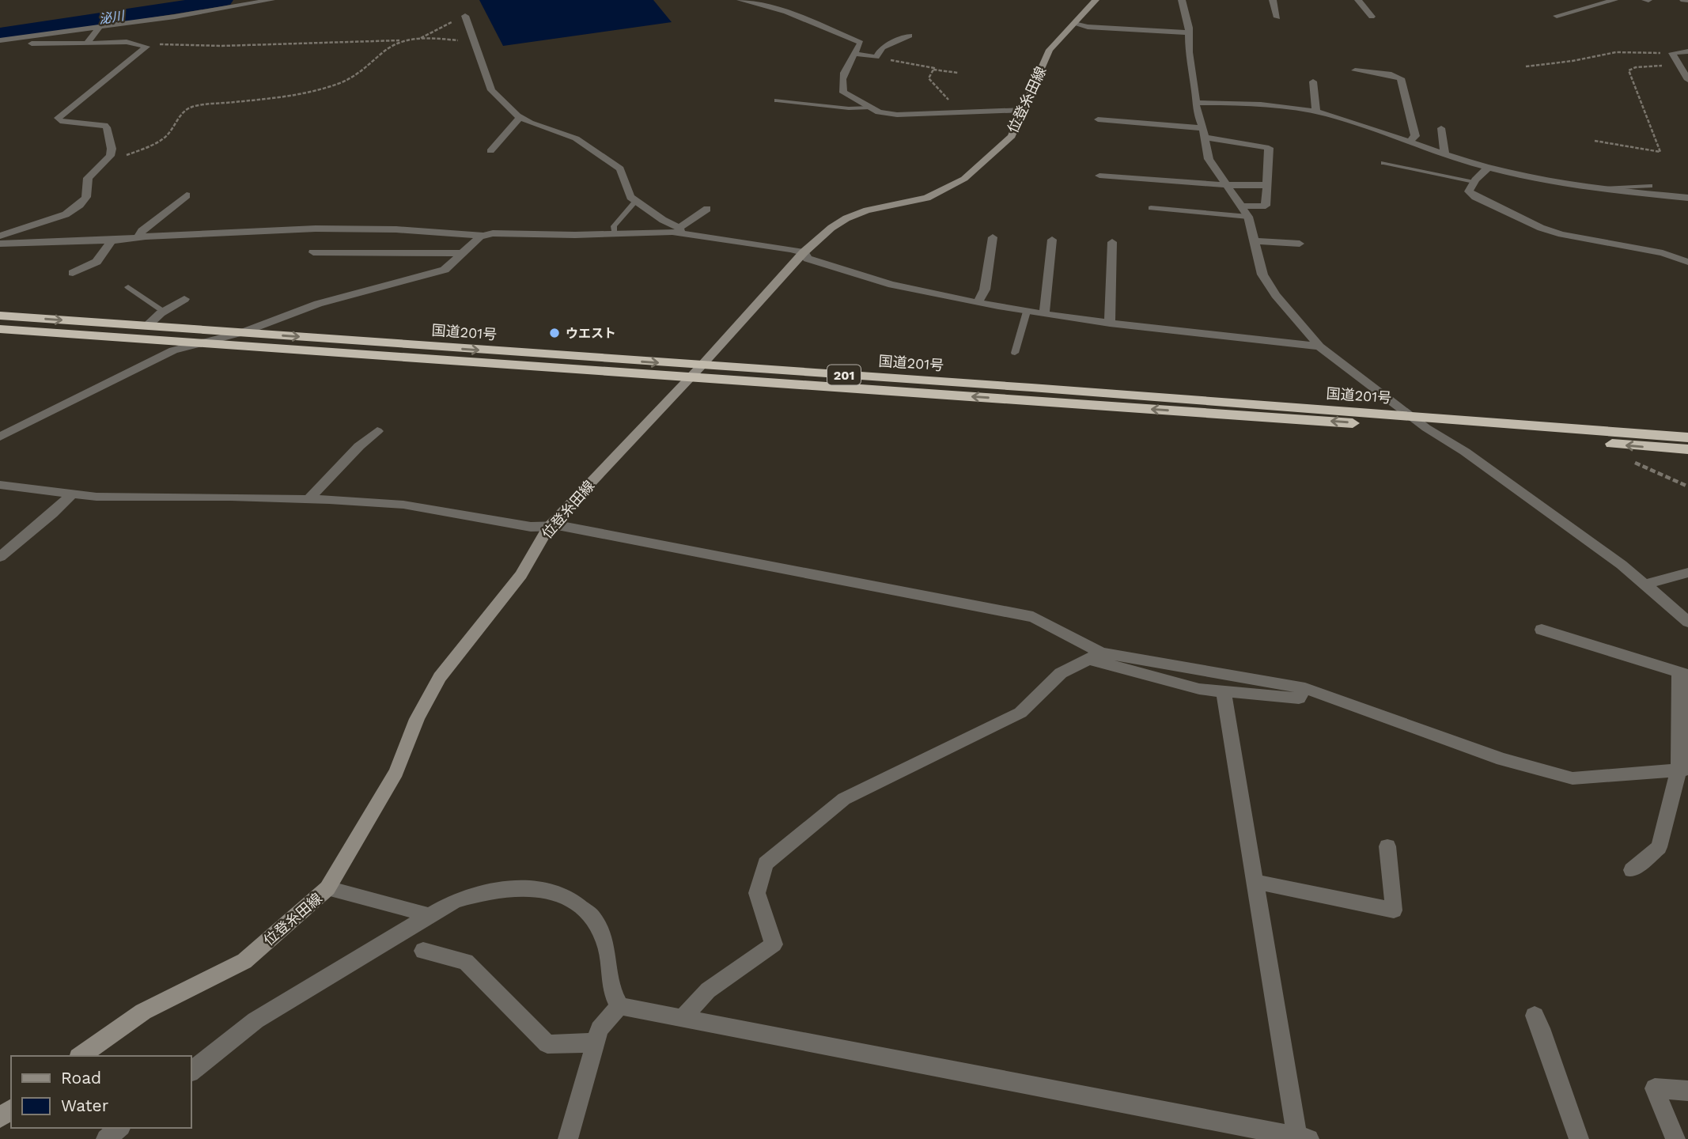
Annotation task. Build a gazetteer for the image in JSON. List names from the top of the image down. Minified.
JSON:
{"streets":{"highway":["国道201号","201"],"main road":["位登糸田線"]},"crossings":[["位登糸田線","国道201号"]],"water":["泌川"],"places":["ウエスト"],"legend":["Road","Water"]}
